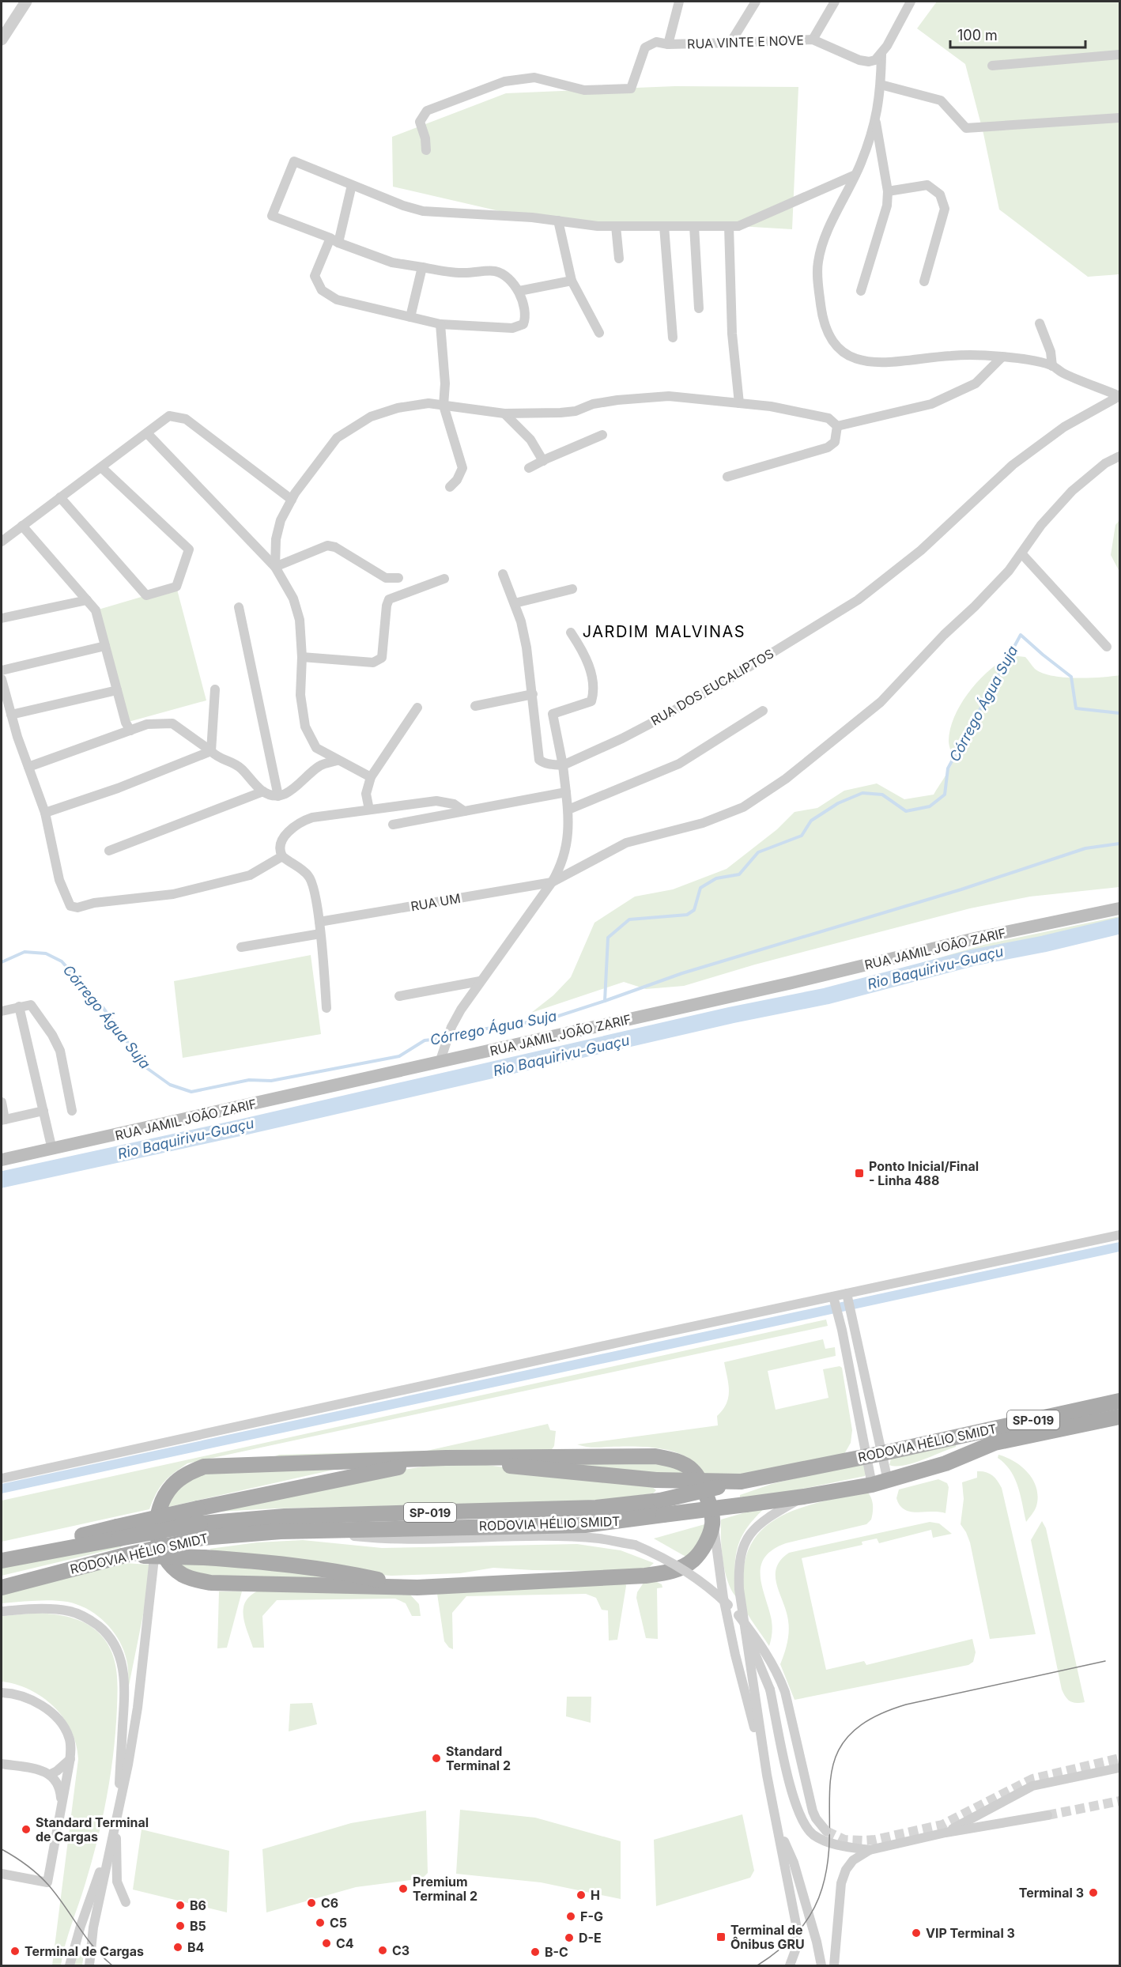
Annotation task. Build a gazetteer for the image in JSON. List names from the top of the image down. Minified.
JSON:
{"streets":{"main road":["RUA JAMIL JOÃO ZARIF","SP-019","RODOVIA HÉLIO SMIDT"],"street":["RUA VINTE E NOVE","RUA DOS EUCALIPTOS","RUA UM"]},"districts":["JARDIM MALVINAS"],"water":["Córrego Água Suja","Rio Baquirivu-Guaçu"],"places":{"transit":["Ponto Inicial/Final - Linha 488","Terminal de Ônibus GRU"],"other":["Standard Terminal 2","Standard Terminal de Cargas","Premium Terminal 2","Terminal 3","H","C6","B6","F-G","C5","B5","VIP Terminal 3","D-E","C4","B4","C3","Terminal de Cargas","B-C"]},"scale_bar":"100 m"}
